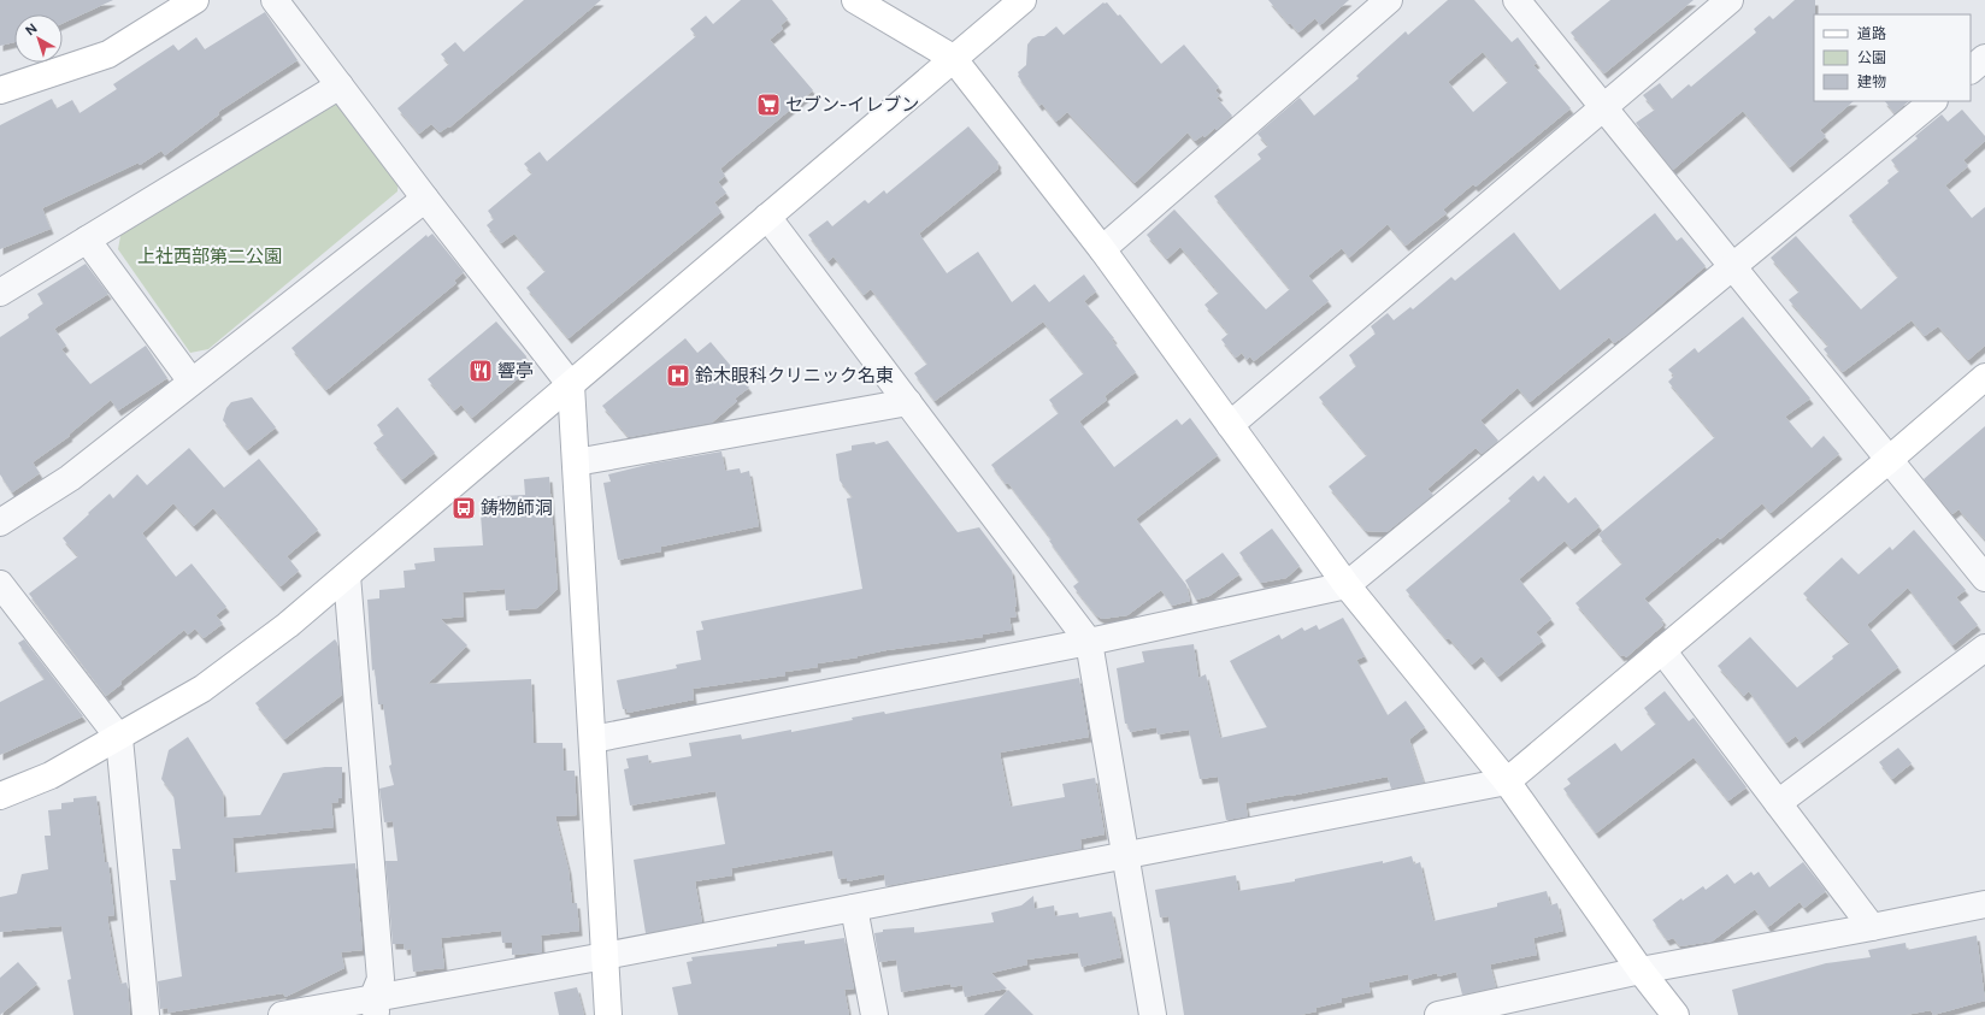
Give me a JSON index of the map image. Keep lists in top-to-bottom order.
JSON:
{
  "parks": ["上社西部第二公園"],
  "places": {
    "supermarket": ["セブン-イレブン"],
    "restaurant": ["響亭"],
    "hospital": ["鈴木眼科クリニック名東"],
    "bus stop": ["鋳物師洞"]
  },
  "legend": ["道路", "公園", "建物"],
  "north": "top left"
}
